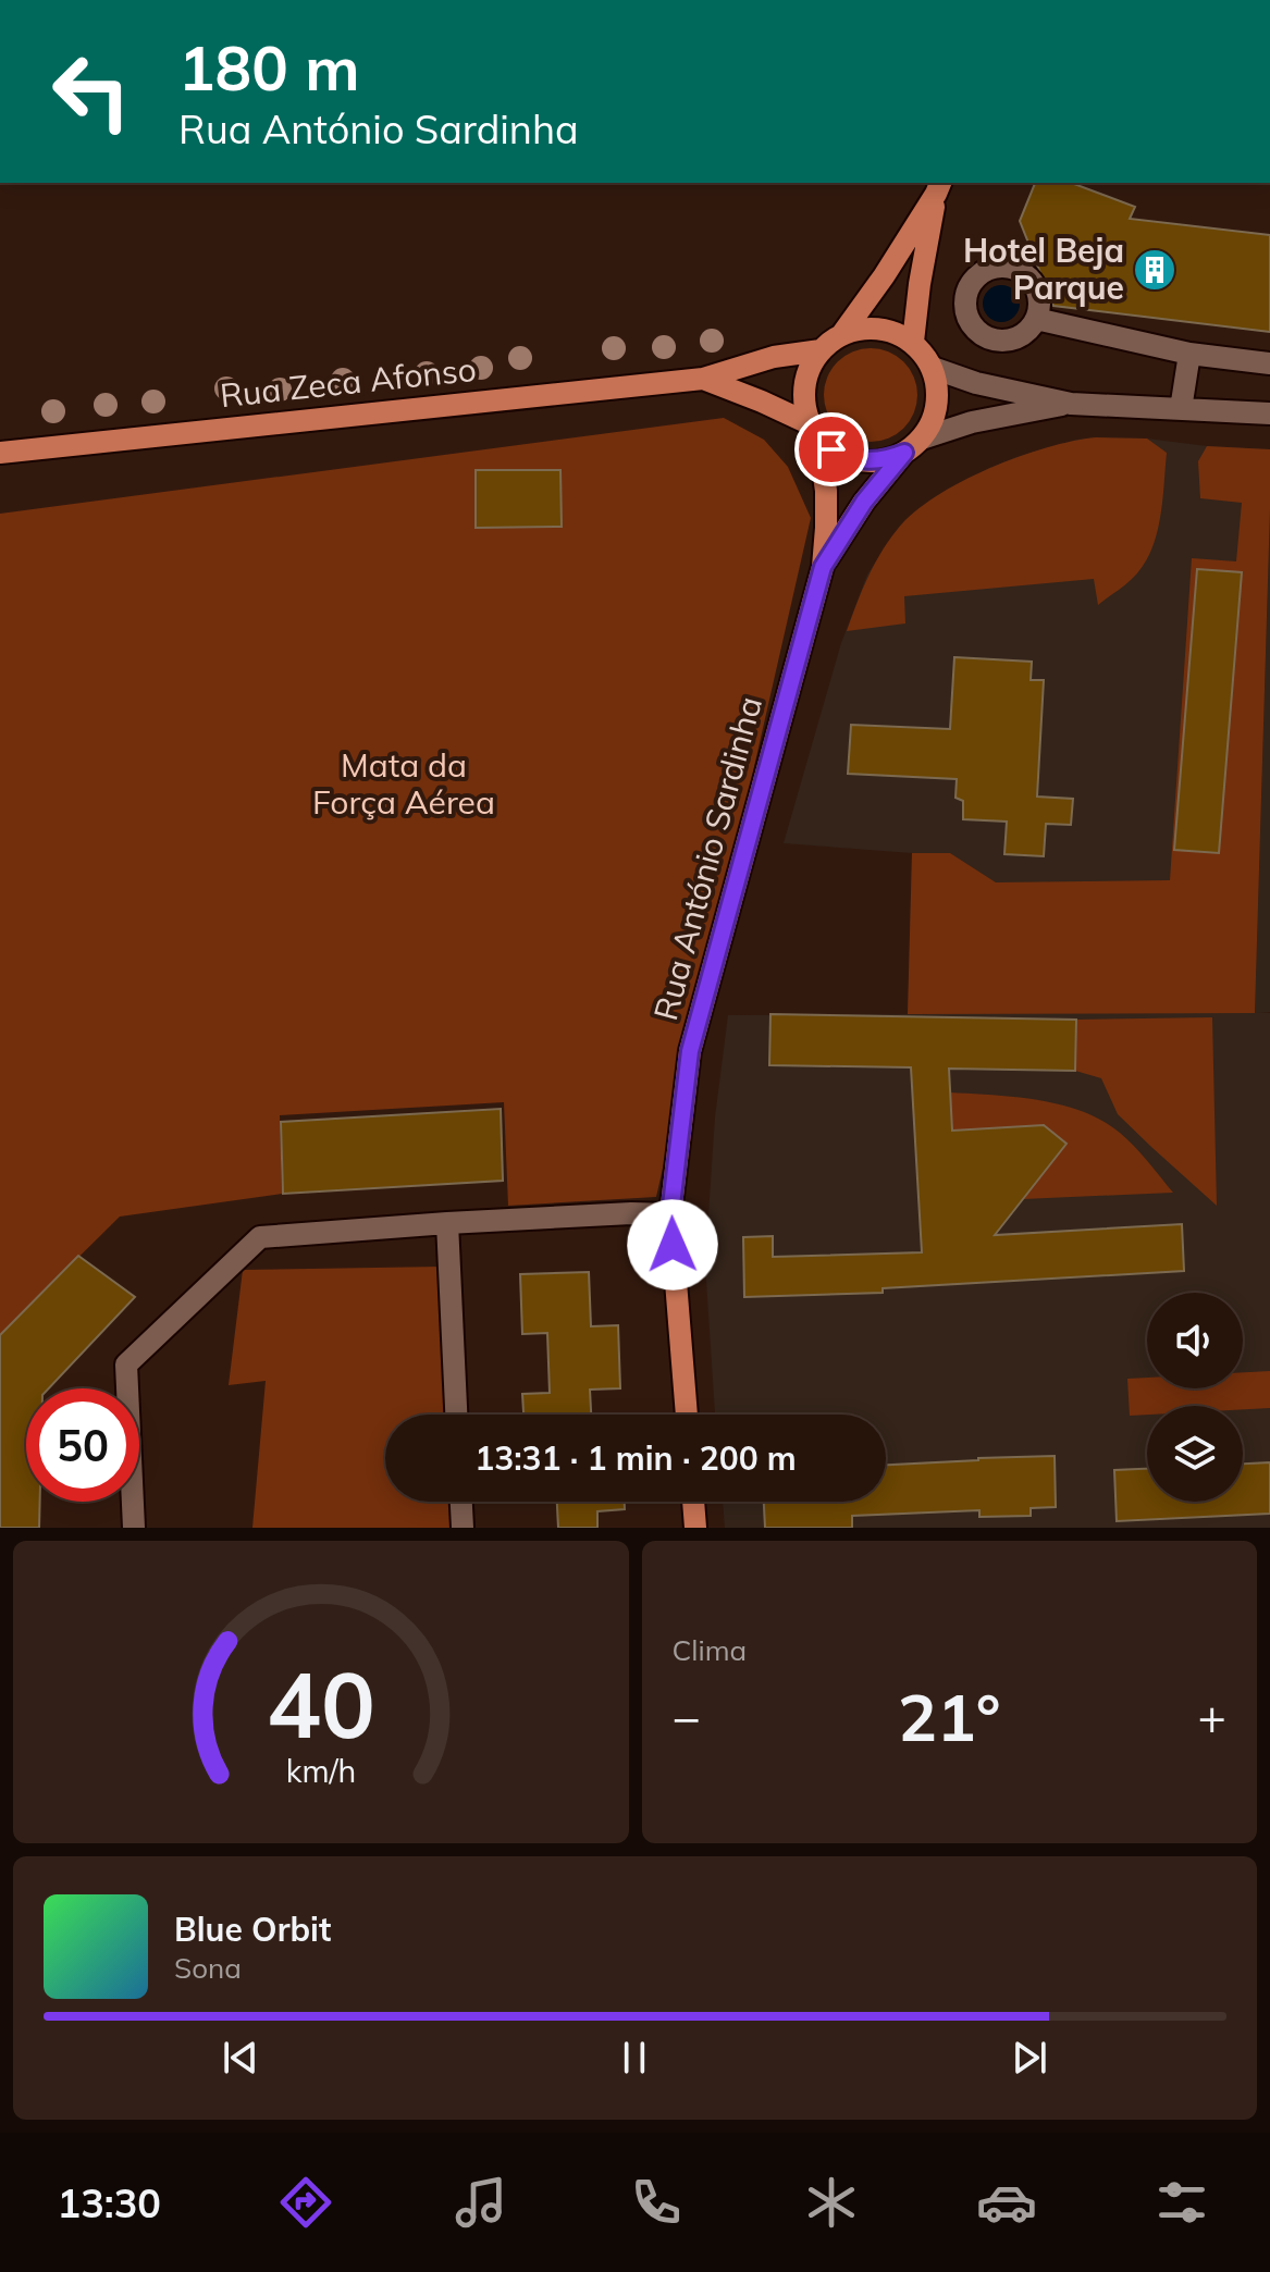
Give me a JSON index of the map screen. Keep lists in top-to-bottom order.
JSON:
{
  "streets": {
    "main road": ["Rua Zeca Afonso", "Rua António Sardinha"]
  },
  "crossings": [
    ["Rua Zeca Afonso", "Rua António Sardinha"]
  ],
  "parks": ["Mata da Força Aérea"],
  "places": {
    "building": ["Hotel Beja Parque"]
  },
  "page": {
    "turn": ["180 m", "Rua António Sardinha"],
    "limit": "50",
    "trip": "13:31 · 1 min · 200 m",
    "tile": "Clima",
    "heat": ["−", "21°", "+"],
    "song": ["Blue Orbit", "Sona"],
    "tabs": "13:30",
    "gauge": ["40", "km/h"]
  }
}
